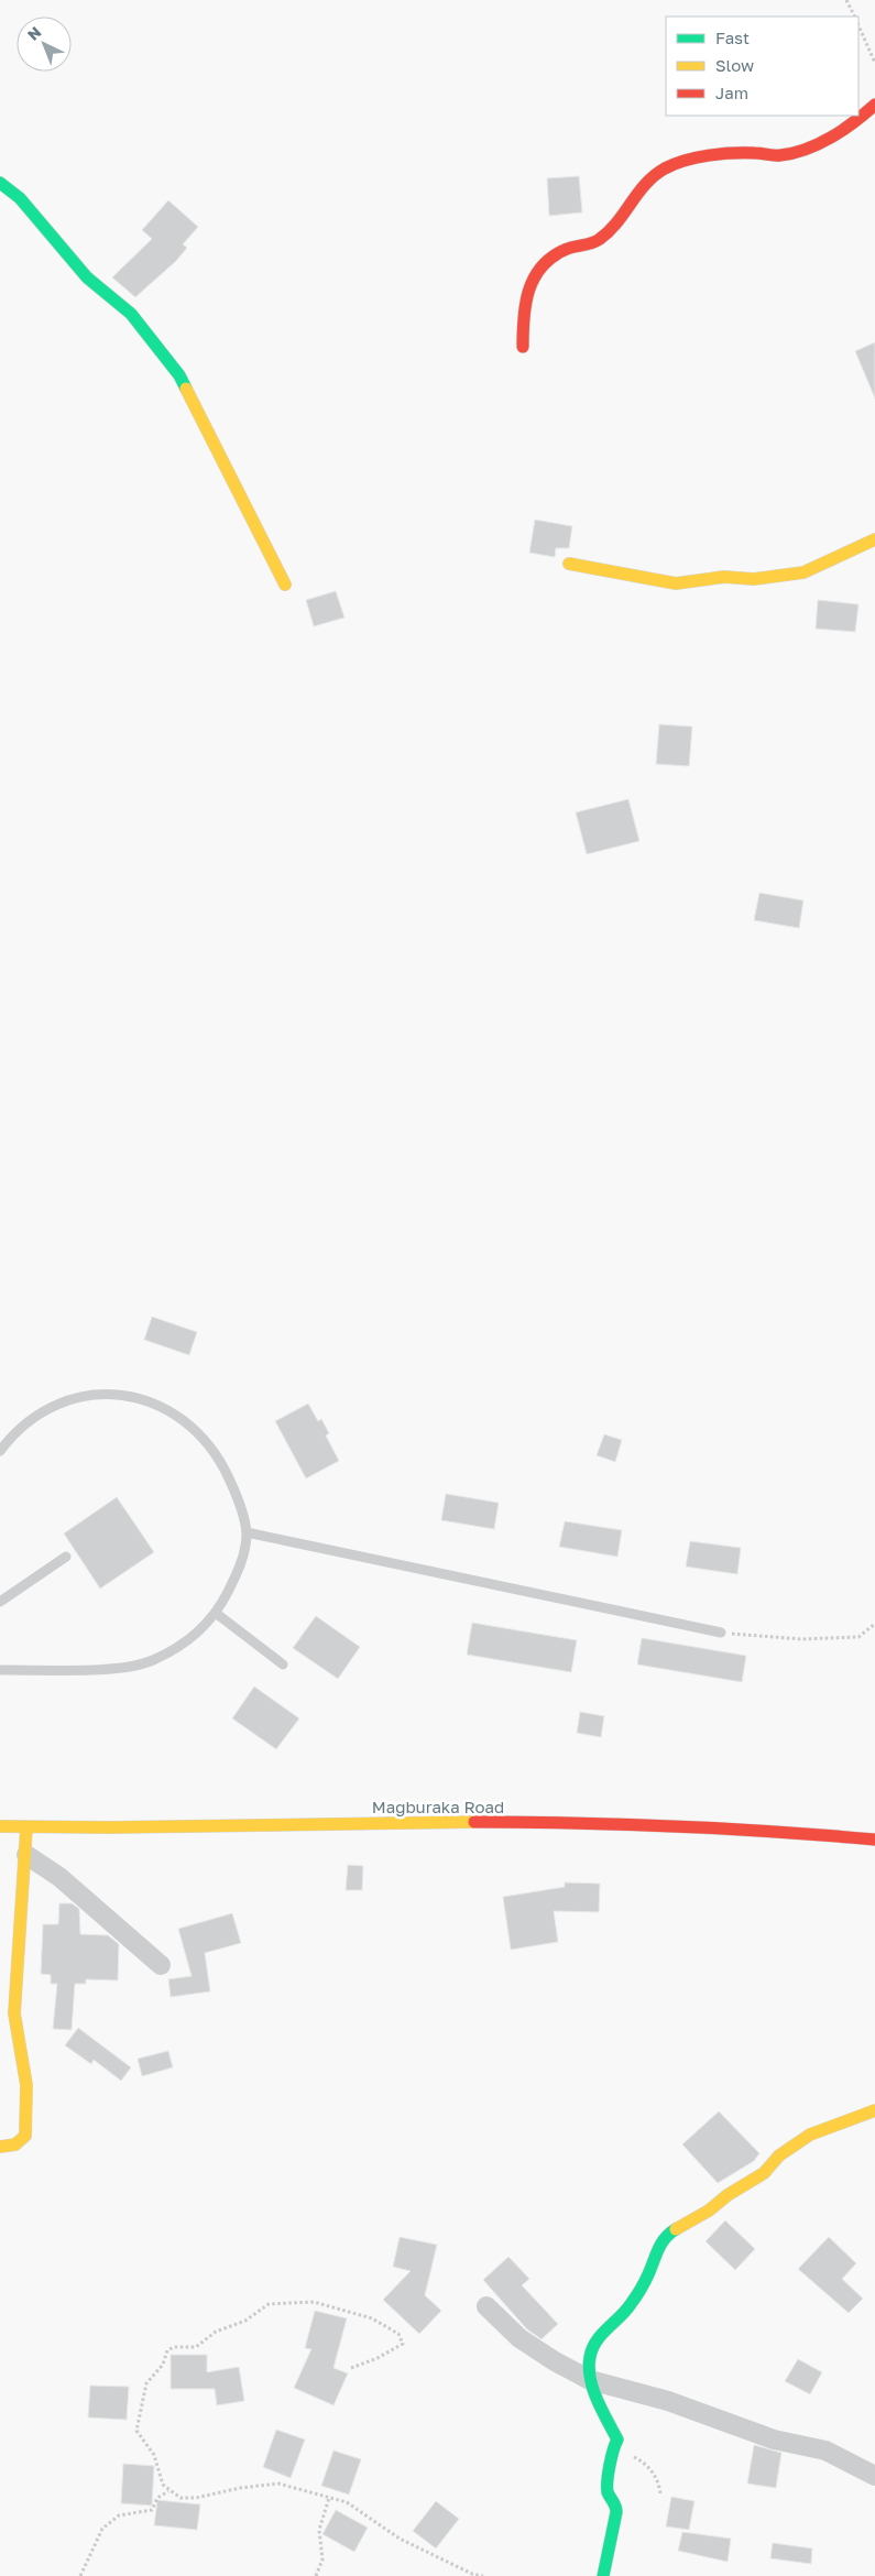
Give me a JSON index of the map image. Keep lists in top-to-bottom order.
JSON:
{
  "streets": {
    "street": ["Magburaka Road"]
  },
  "legend": ["Fast", "Slow", "Jam"],
  "north": "top left"
}
